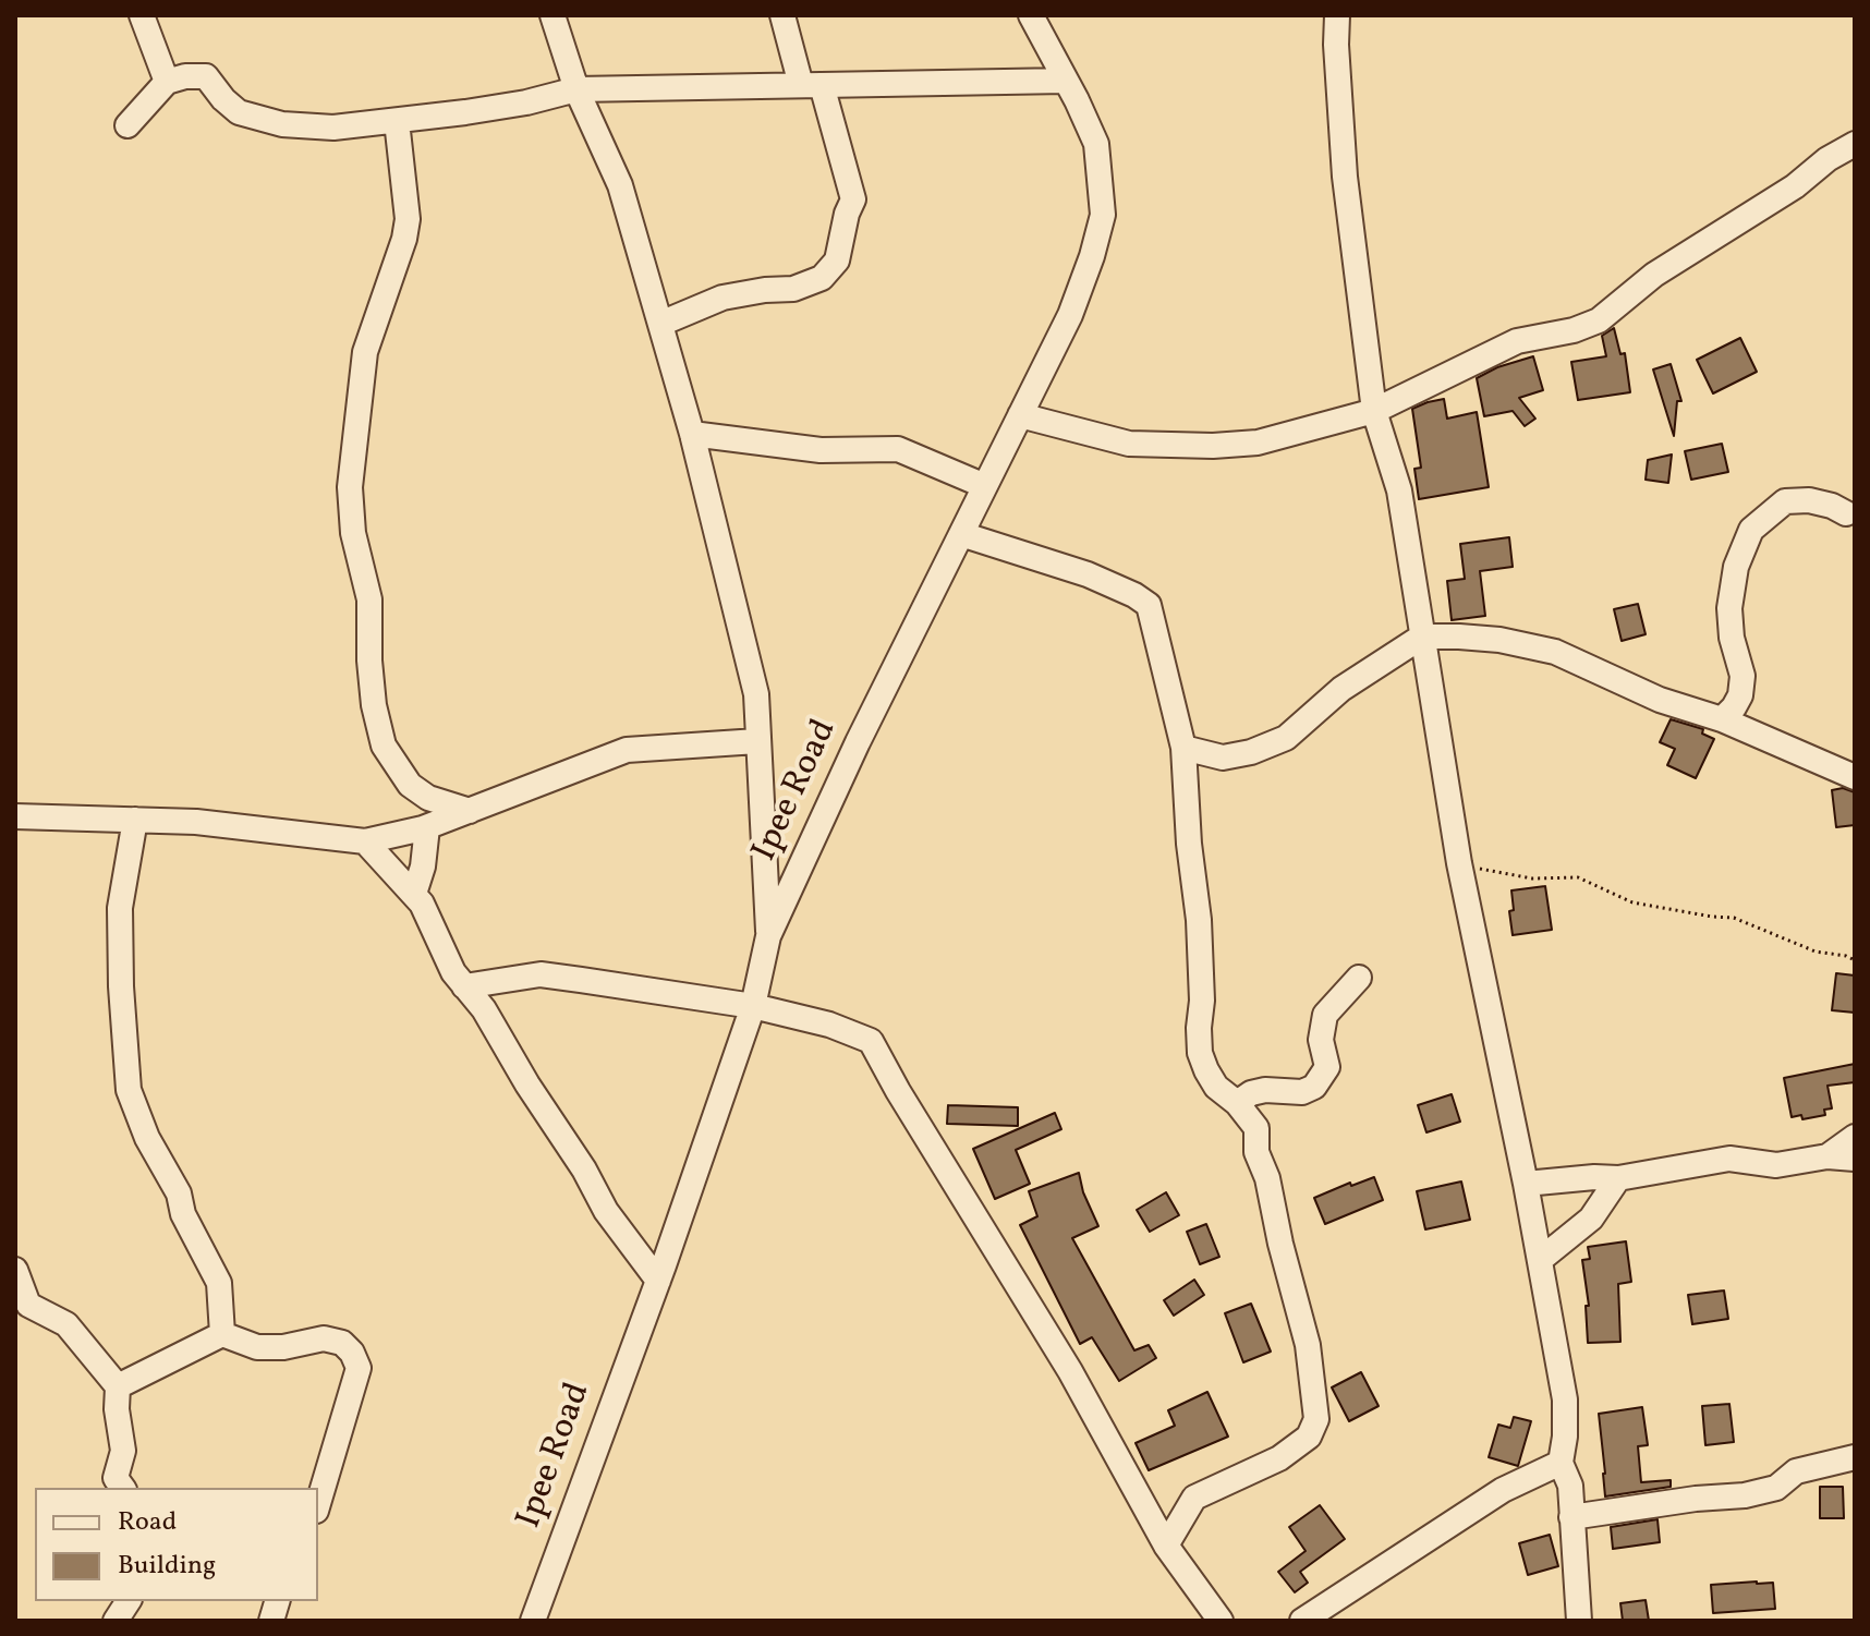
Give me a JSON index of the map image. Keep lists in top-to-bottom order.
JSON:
{
  "streets": {
    "street": ["Ipee Road"]
  },
  "legend": ["Road", "Building"]
}
